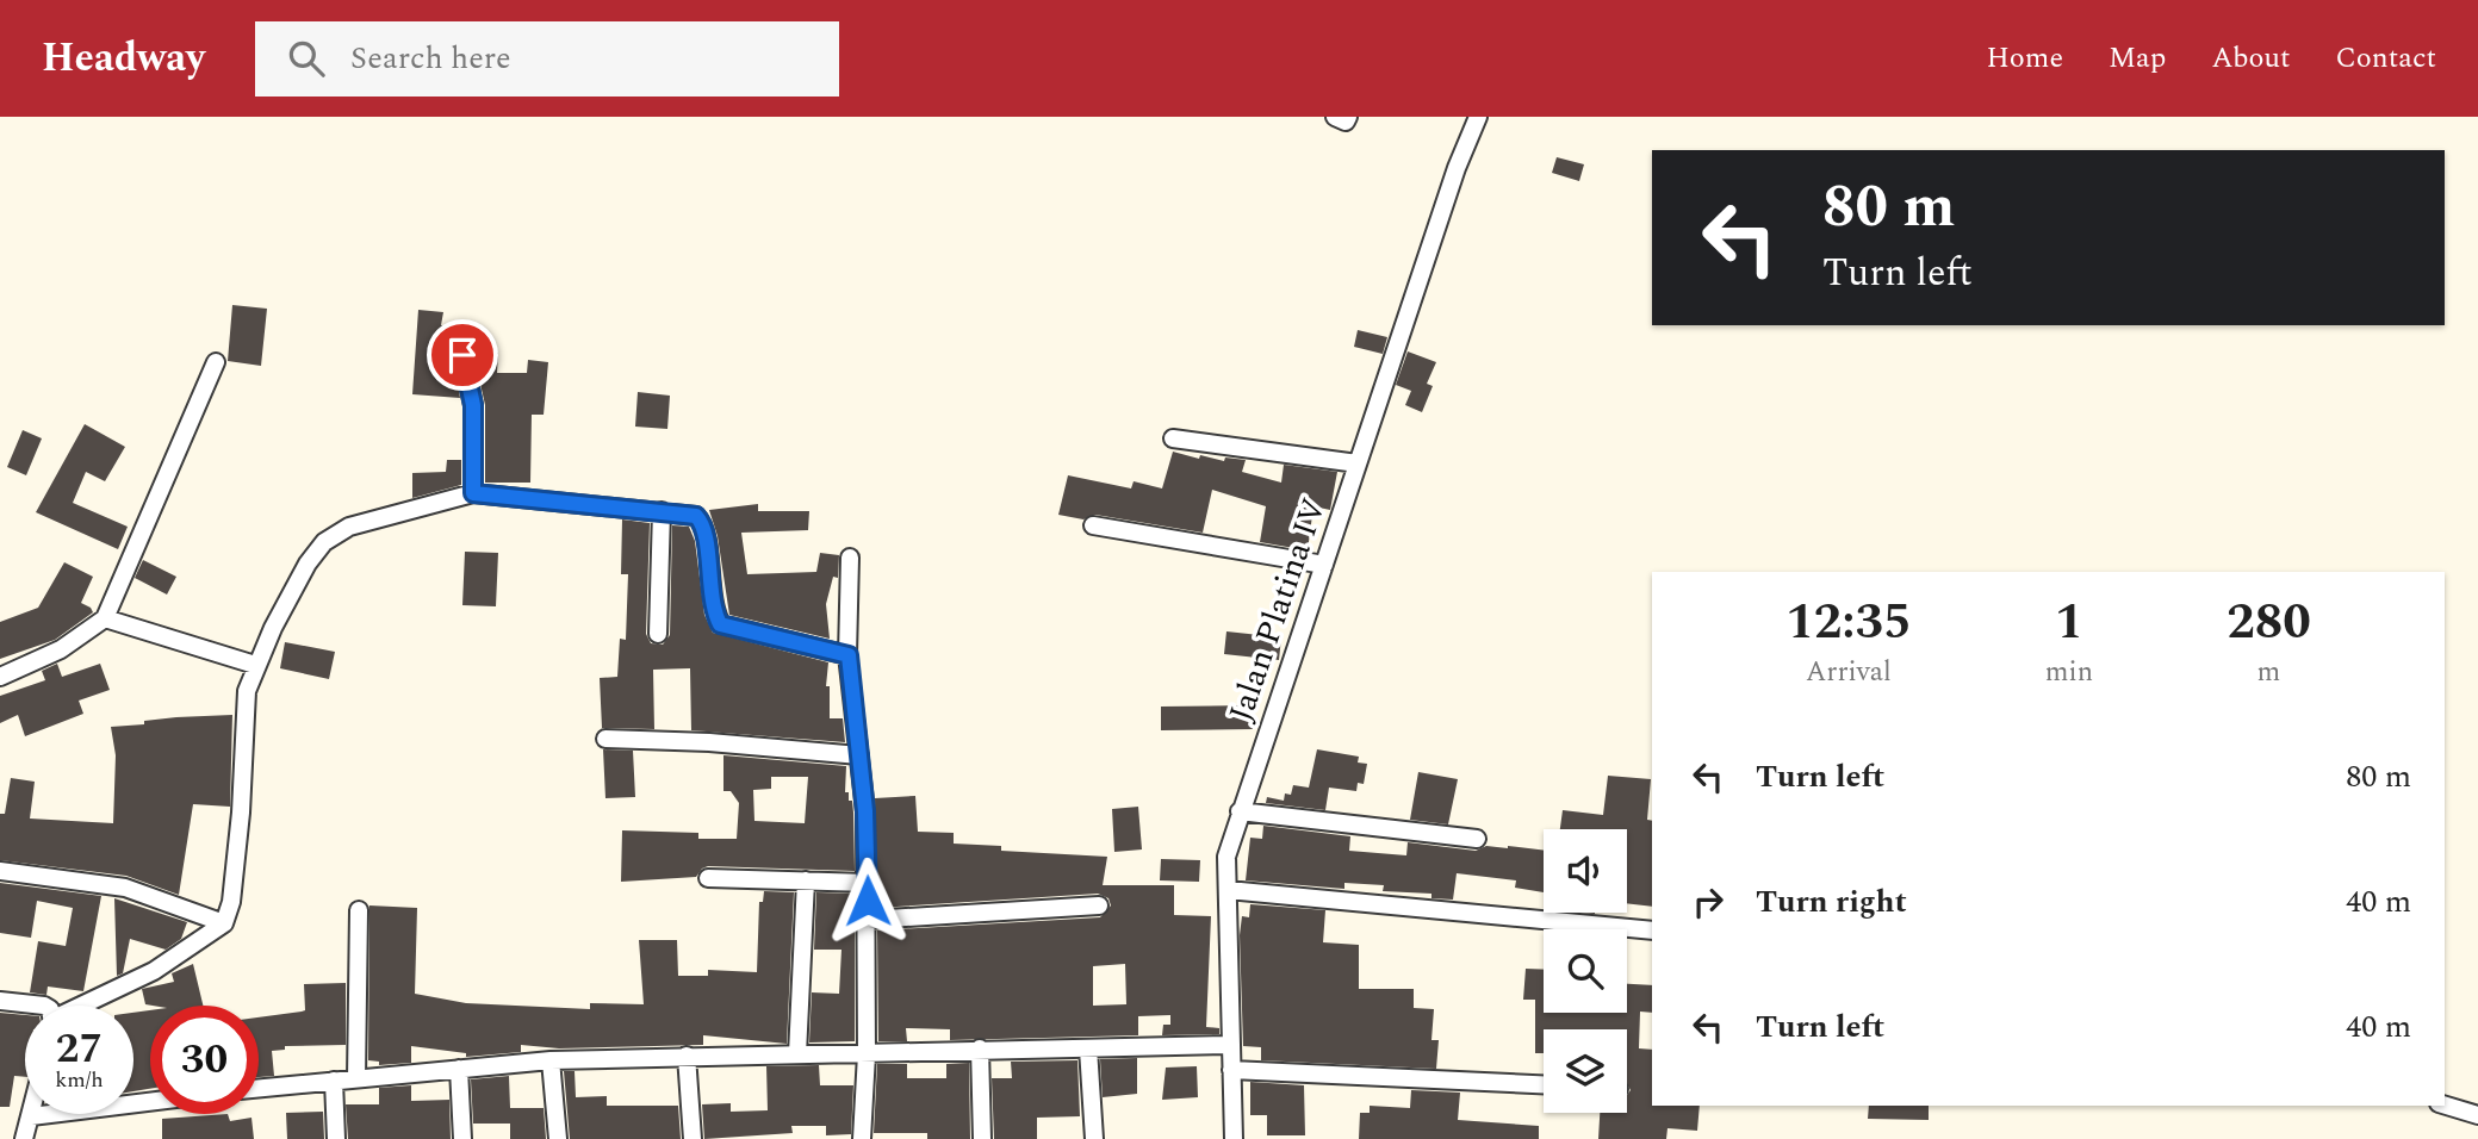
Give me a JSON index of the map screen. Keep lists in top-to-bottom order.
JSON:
{
  "streets": {
    "street": ["Jalan Platina IV"]
  },
  "page": {
    "header": "Headway",
    "search": "Search here",
    "nav": [
      "Home",
      "Map",
      "About",
      "Contact"
    ],
    "turn": ["80 m", "Turn left"],
    "eta": [
      "12:35",
      "Arrival",
      "1",
      "min",
      "280",
      "m"
    ],
    "list": [
      {
        "name": "Turn left",
        "value": "80 m"
      },
      {
        "name": "Turn right",
        "value": "40 m"
      },
      {
        "name": "Turn left",
        "value": "40 m"
      }
    ],
    "speed": "27 km/h",
    "limit": "30"
  }
}
